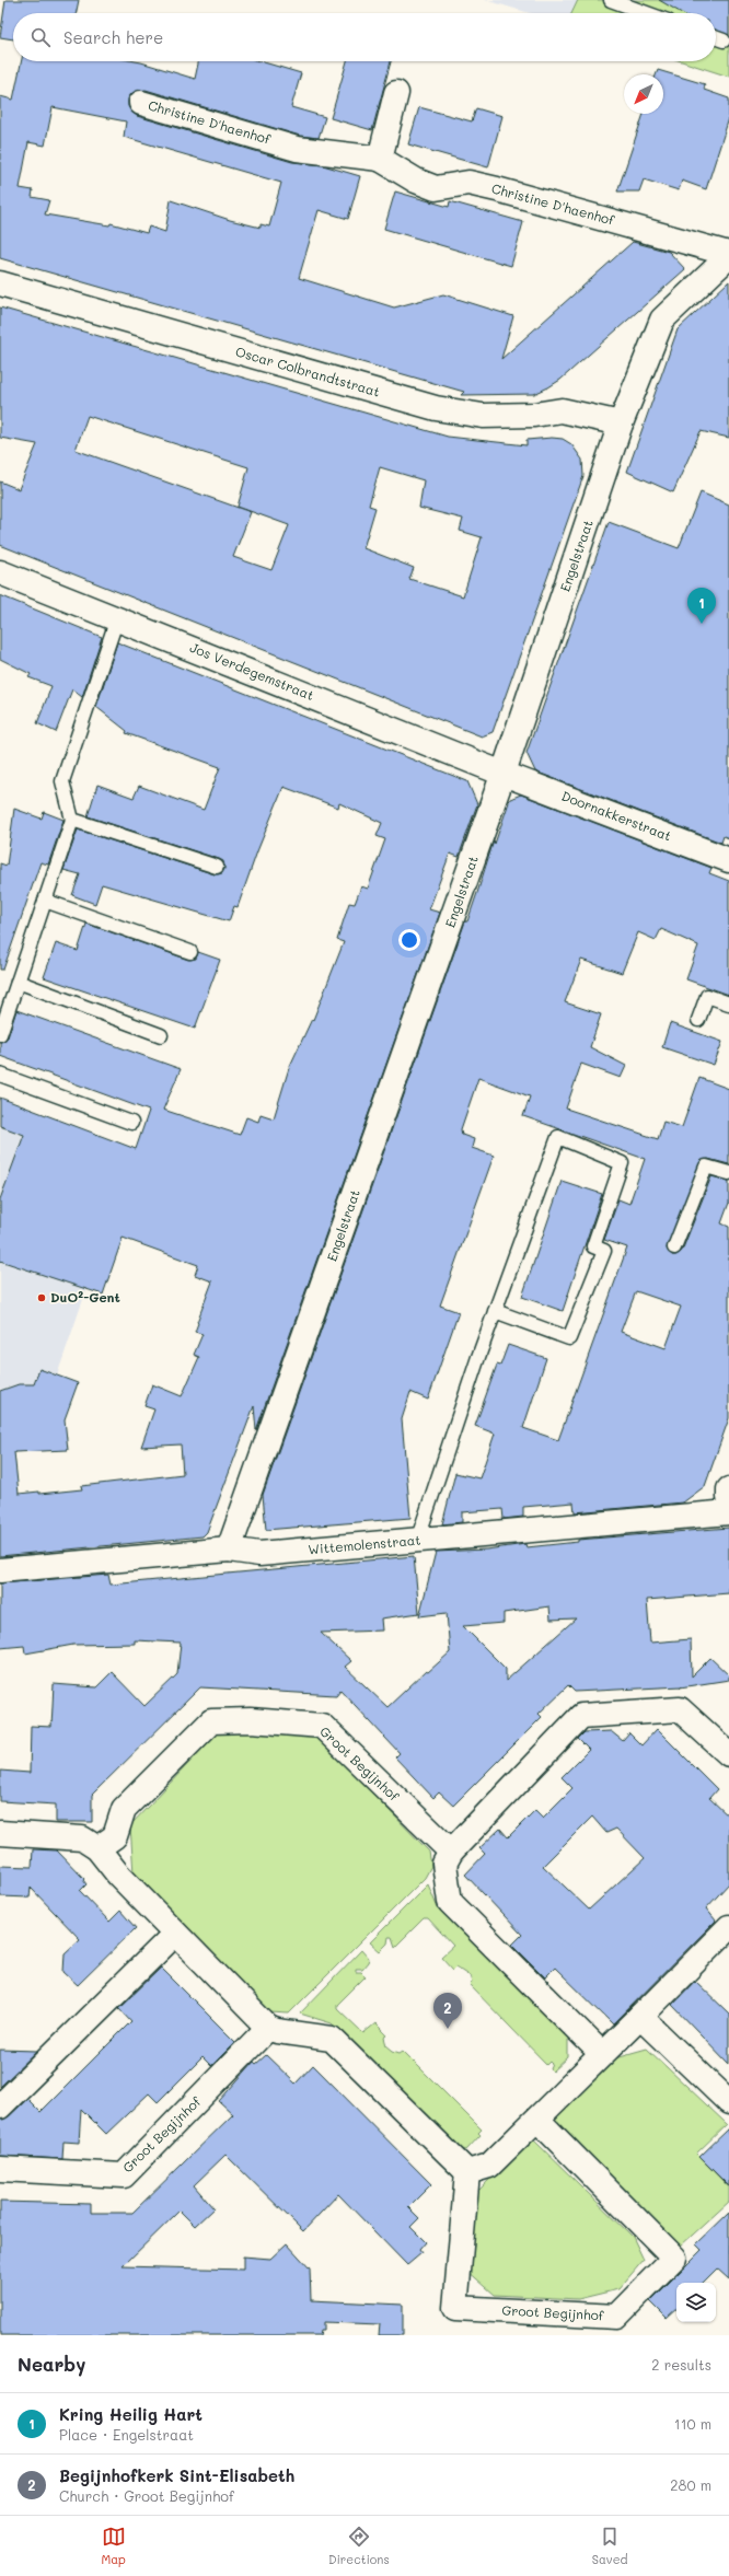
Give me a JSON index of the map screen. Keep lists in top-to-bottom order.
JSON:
{
  "streets": {
    "street": [
      "Christine D'haenhof",
      "Oscar Colbrandtstraat",
      "Engelstraat",
      "Jos Verdegemstraat",
      "Doornakkerstraat",
      "Wittemolenstraat",
      "Groot Begijnhof"
    ]
  },
  "crossings": [
    ["Christine D'haenhof", "Engelstraat"],
    ["Oscar Colbrandtstraat", "Engelstraat"],
    ["Engelstraat", "Jos Verdegemstraat"],
    ["Engelstraat", "Doornakkerstraat"],
    ["Engelstraat", "Wittemolenstraat"],
    ["Jos Verdegemstraat", "Doornakkerstraat"]
  ],
  "places": ["DuO²-Gent"],
  "north": "bottom left",
  "page": {
    "search": "Search here",
    "pins": ["1", "2"],
    "heading": ["Nearby", "2 results"],
    "list": [
      {
        "mark": "1",
        "name": "Kring Heilig Hart",
        "note": "Place · Engelstraat",
        "value": "110 m"
      },
      {
        "mark": "2",
        "name": "Begijnhofkerk Sint-Elisabeth",
        "note": "Church · Groot Begijnhof",
        "value": "280 m"
      }
    ],
    "nav": ["Map", "Directions", "Saved"]
  }
}
